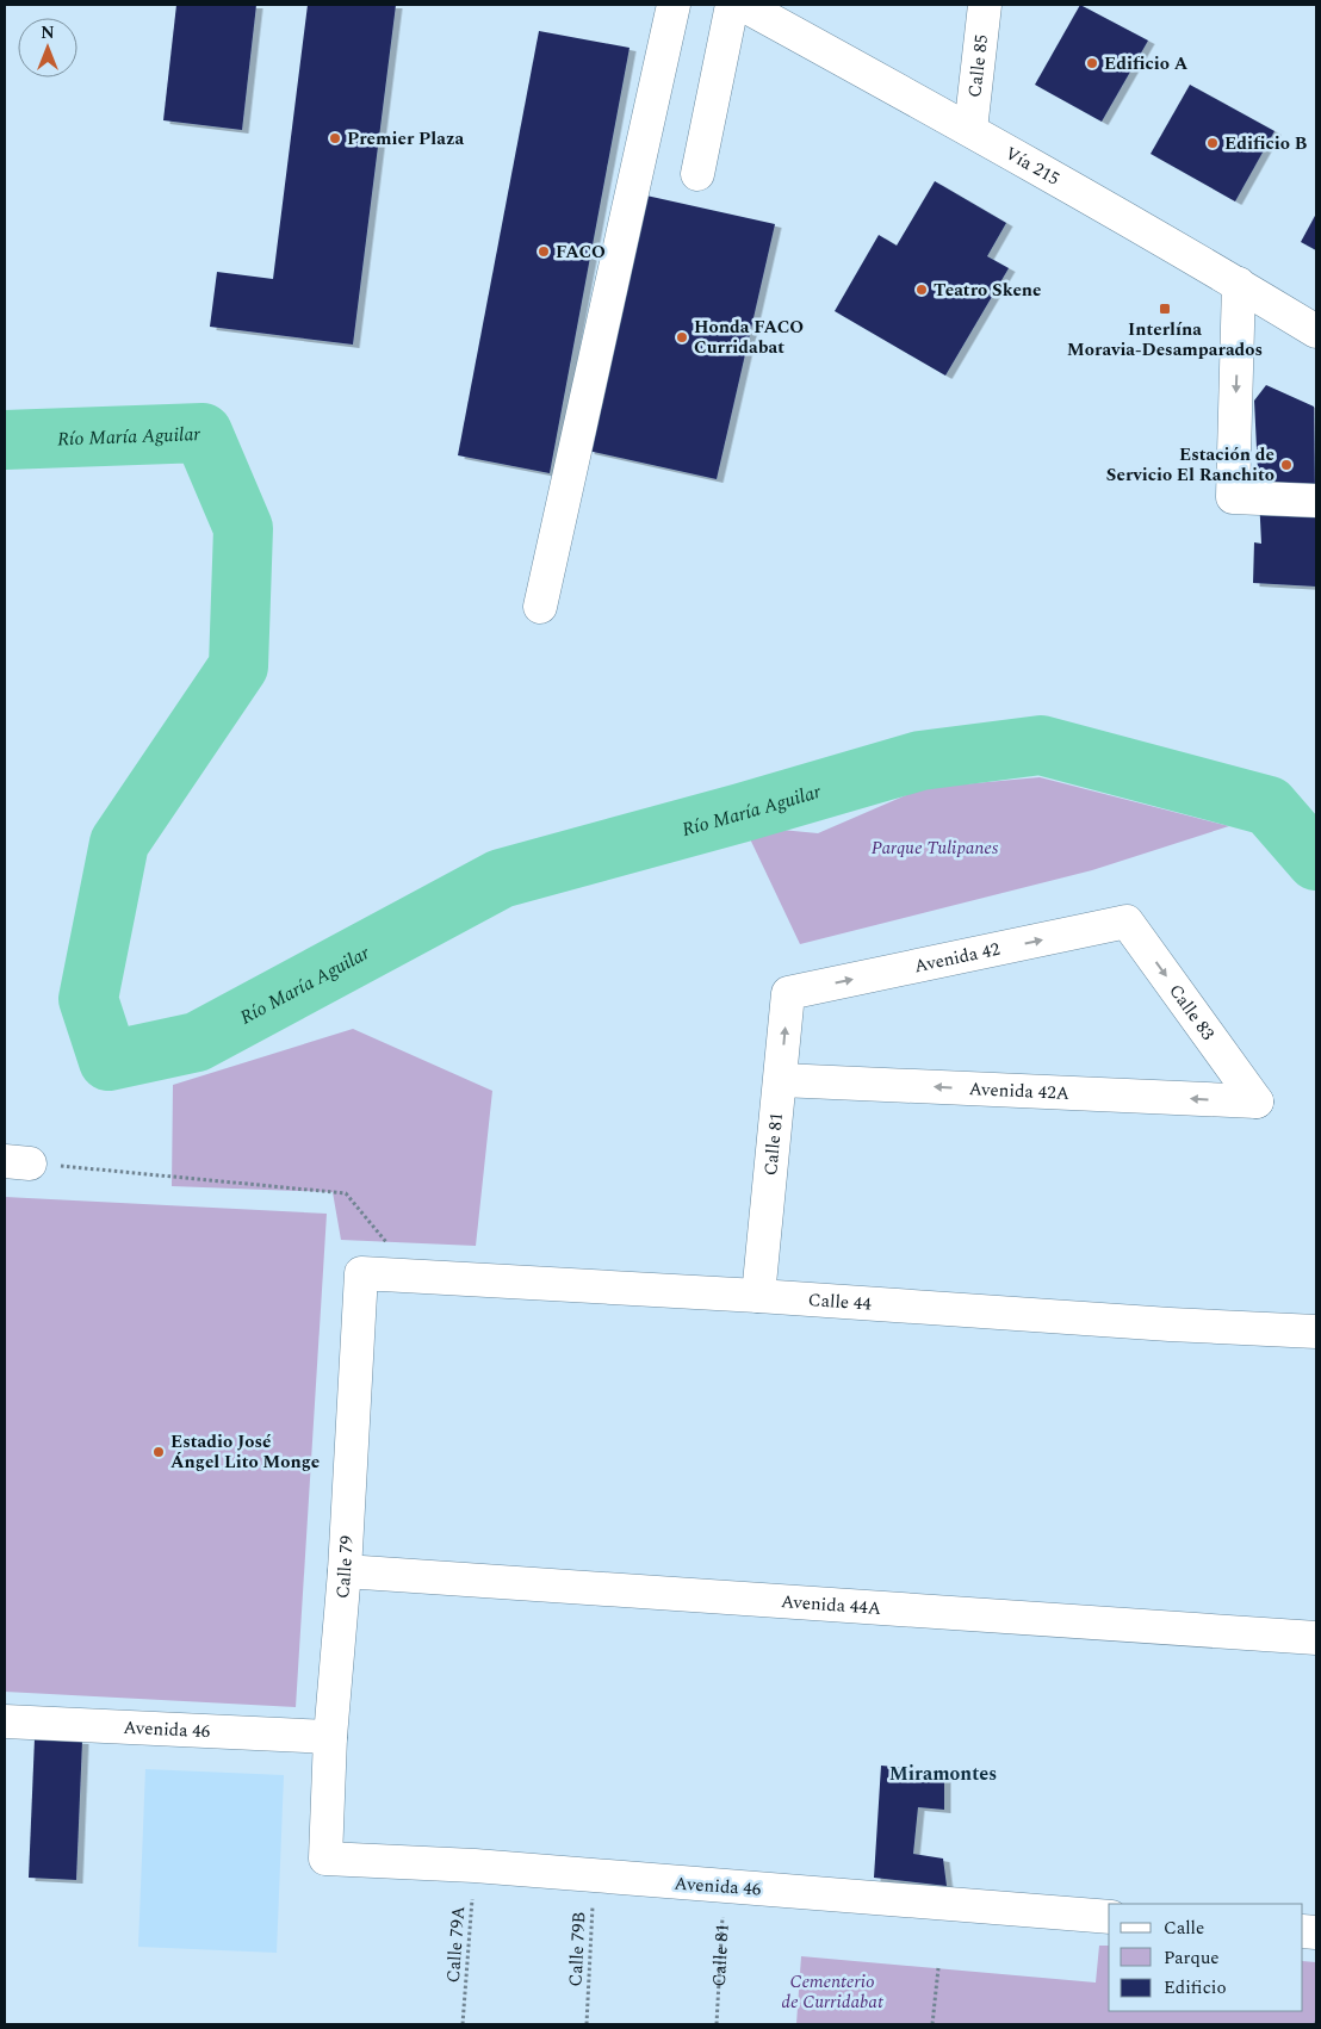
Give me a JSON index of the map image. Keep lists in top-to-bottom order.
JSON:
{
  "streets": {
    "street": [
      "Calle 85",
      "Vía 215",
      "Avenida 42",
      "Calle 83",
      "Avenida 42A",
      "Calle 81",
      "Calle 44",
      "Calle 79",
      "Avenida 44A",
      "Avenida 46"
    ],
    "path": ["Calle 79A", "Calle 79B"]
  },
  "crossings": [
    ["Calle 85", "Vía 215"],
    ["Avenida 42", "Calle 83"],
    ["Avenida 42", "Calle 81"],
    ["Calle 83", "Avenida 42A"],
    ["Avenida 42A", "Calle 81"],
    ["Calle 81", "Calle 44"],
    ["Calle 81", "Avenida 46"],
    ["Calle 44", "Calle 79"],
    ["Calle 79", "Avenida 44A"],
    ["Calle 79", "Avenida 46"],
    ["Avenida 46", "Calle 79A"],
    ["Avenida 46", "Calle 79B"]
  ],
  "one_way": ["Avenida 42", "Calle 83", "Avenida 42A"],
  "districts": ["Miramontes"],
  "water": ["Río María Aguilar"],
  "parks": ["Parque Tulipanes", "Cementerio de Curridabat"],
  "places": {
    "other": [
      "Edificio A",
      "Premier Plaza",
      "Edificio B",
      "FACO",
      "Teatro Skene",
      "Honda FACO Curridabat",
      "Estación de Servicio El Ranchito",
      "Estadio José Ángel Lito Monge"
    ],
    "transit": ["Interlína Moravia-Desamparados"]
  },
  "legend": ["Calle", "Parque", "Edificio"],
  "north": "top"
}
